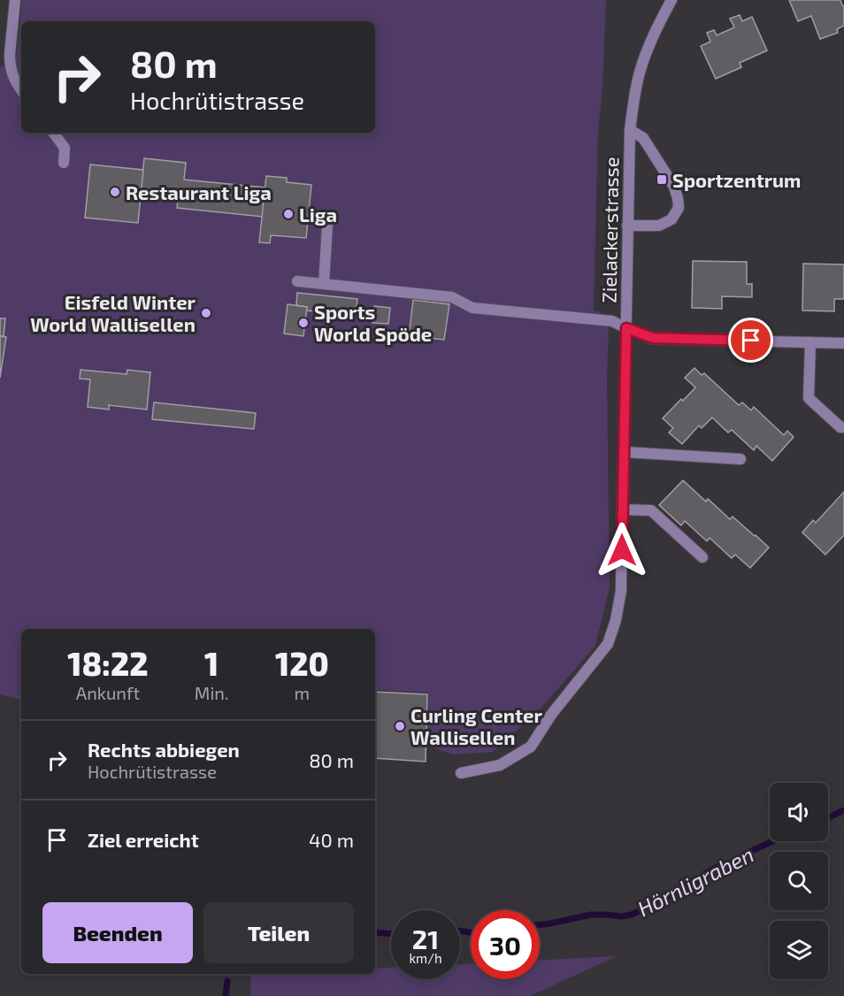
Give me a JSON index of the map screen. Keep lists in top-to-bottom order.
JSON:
{
  "streets": {
    "street": ["Zielackerstrasse"]
  },
  "water": ["Hörnligraben"],
  "places": {
    "transit": ["Sportzentrum"],
    "other": [
      "Restaurant Liga",
      "Liga",
      "Eisfeld Winter World Wallisellen",
      "Sports World Spöde",
      "Curling Center Wallisellen"
    ]
  },
  "page": {
    "turn": ["80 m", "Hochrütistrasse"],
    "eta": [
      "18:22",
      "Ankunft",
      "1",
      "Min.",
      "120",
      "m"
    ],
    "list": [
      {
        "name": "Rechts abbiegen",
        "note": "Hochrütistrasse",
        "value": "80 m"
      },
      {
        "name": "Ziel erreicht",
        "value": "40 m"
      }
    ],
    "buttons": ["Beenden", "Teilen"],
    "speed": "21 km/h",
    "limit": "30"
  }
}
